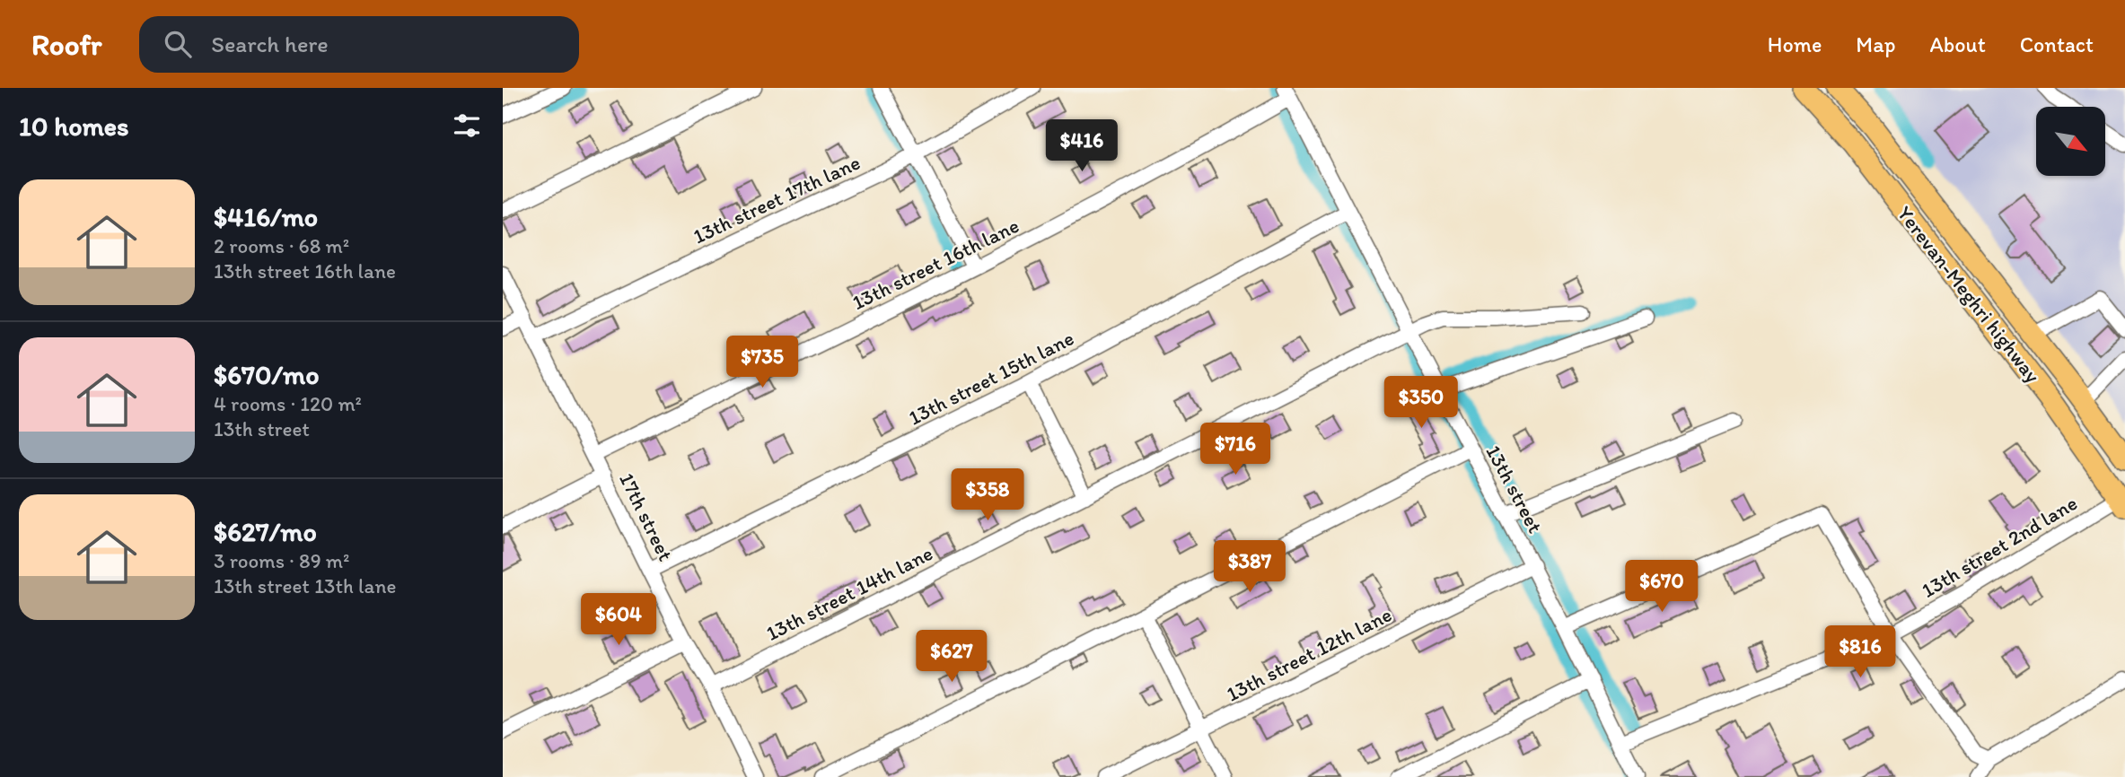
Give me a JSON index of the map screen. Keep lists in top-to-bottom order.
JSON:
{
  "streets": {
    "highway": ["Yerevan-Meghri highway"],
    "street": [
      "13th street 17th lane",
      "13th street 16th lane",
      "13th street 15th lane",
      "13th street",
      "17th street",
      "13th street 2nd lane",
      "13th street 14th lane",
      "13th street 12th lane"
    ]
  },
  "crossings": [
    ["13th street 17th lane", "17th street"],
    ["13th street 16th lane", "13th street"],
    ["13th street 16th lane", "17th street"],
    ["Yerevan-Meghri highway", "13th street 2nd lane"],
    ["13th street 15th lane", "13th street"],
    ["13th street 15th lane", "17th street"],
    ["13th street", "13th street 2nd lane"],
    ["13th street", "13th street 14th lane"],
    ["13th street", "13th street 12th lane"],
    ["17th street", "13th street 14th lane"]
  ],
  "north": "bottom right",
  "page": {
    "header": "Roofr",
    "search": "Search here",
    "nav": [
      "Home",
      "Map",
      "About",
      "Contact"
    ],
    "heading": "10 homes",
    "price": [
      "$416",
      "$735",
      "$350",
      "$716",
      "$358",
      "$387",
      "$670",
      "$604",
      "$816",
      "$627"
    ],
    "list": [
      {
        "name": "$416/mo",
        "note": "2 rooms · 68 m² · 13th street 16th lane"
      },
      {
        "name": "$670/mo",
        "note": "4 rooms · 120 m² · 13th street"
      },
      {
        "name": "$627/mo",
        "note": "3 rooms · 89 m² · 13th street 13th lane"
      }
    ]
  }
}
